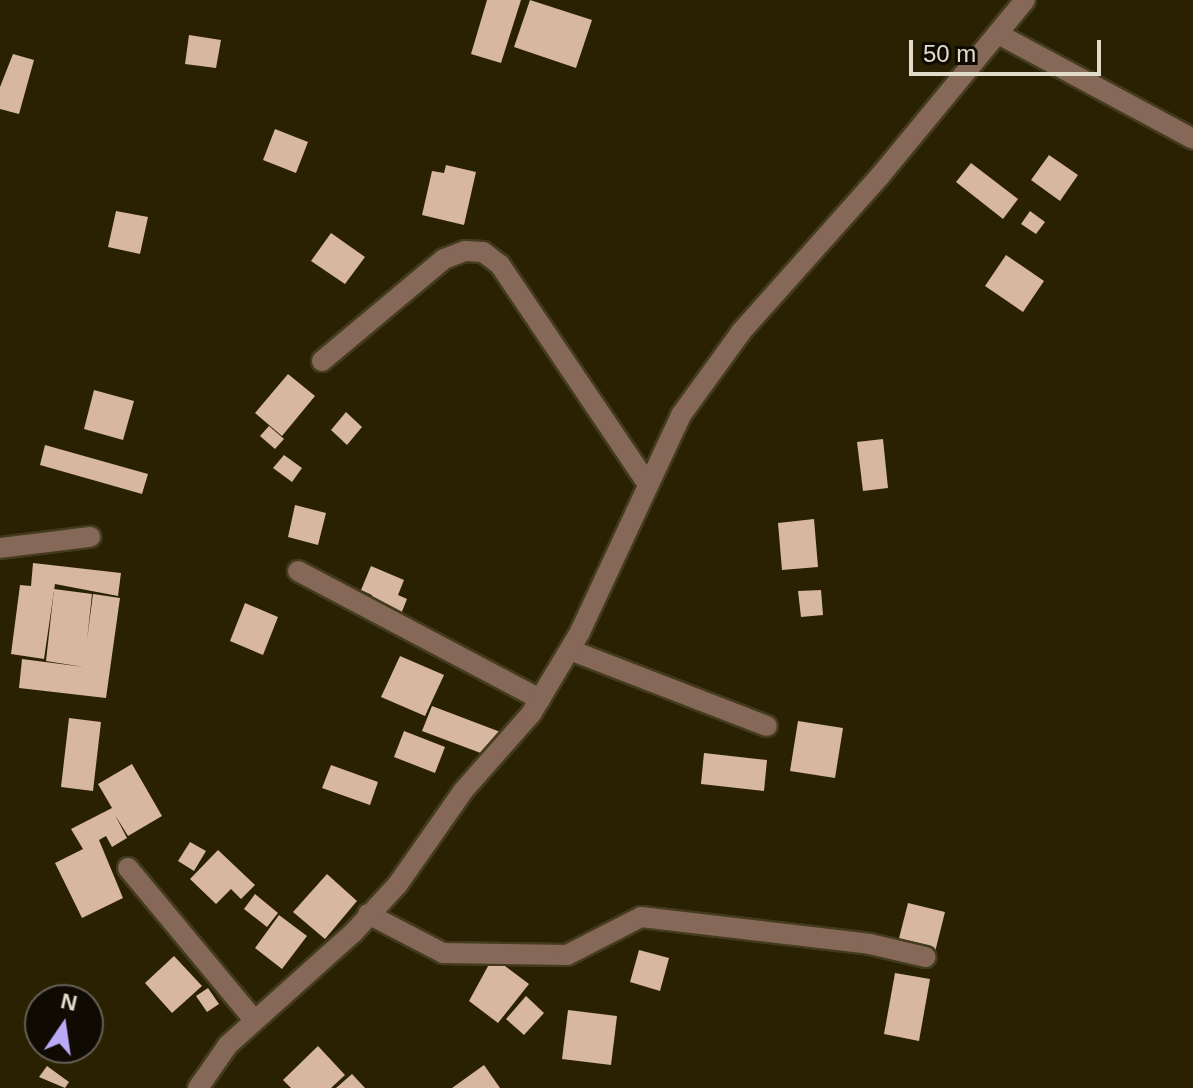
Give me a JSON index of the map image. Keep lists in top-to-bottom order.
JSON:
{
  "scale_bar": "50 m",
  "north": "top"
}
